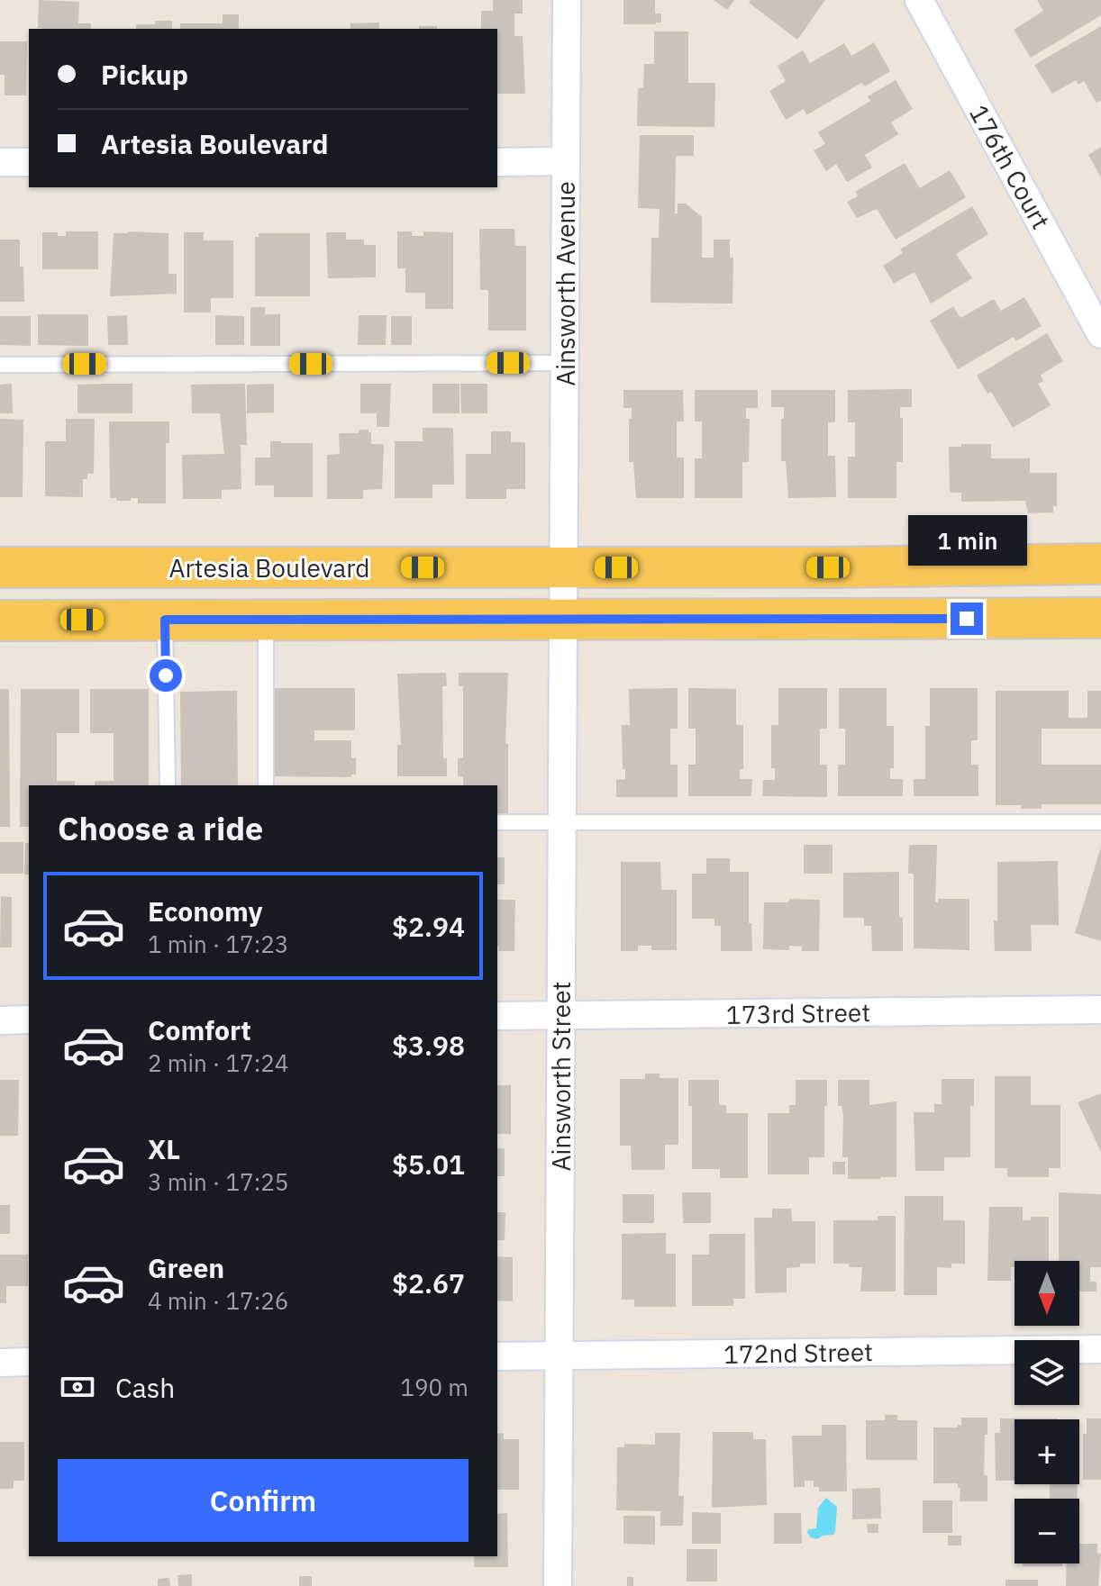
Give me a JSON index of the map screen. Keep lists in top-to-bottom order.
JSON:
{
  "streets": {
    "main road": ["Artesia Boulevard"],
    "street": [
      "176th Court",
      "Ainsworth Avenue",
      "173rd Street",
      "Ainsworth Street",
      "172nd Street"
    ]
  },
  "crossings": [
    ["Ainsworth Avenue", "Artesia Boulevard"],
    ["Ainsworth Avenue", "Ainsworth Street"],
    ["Artesia Boulevard", "Ainsworth Street"],
    ["173rd Street", "Ainsworth Street"],
    ["Ainsworth Street", "172nd Street"]
  ],
  "north": "bottom",
  "page": {
    "banner": ["Pickup", "Artesia Boulevard"],
    "bubble": "1 min",
    "heading": "Choose a ride",
    "list": [
      {
        "name": "Economy",
        "note": "1 min · 17:23",
        "value": "$2.94"
      },
      {
        "name": "Comfort",
        "note": "2 min · 17:24",
        "value": "$3.98"
      },
      {
        "name": "XL",
        "note": "3 min · 17:25",
        "value": "$5.01"
      },
      {
        "name": "Green",
        "note": "4 min · 17:26",
        "value": "$2.67"
      }
    ],
    "map_buttons": ["+", "−"],
    "pay": ["Cash", "190 m"],
    "buttons": "Confirm"
  }
}
